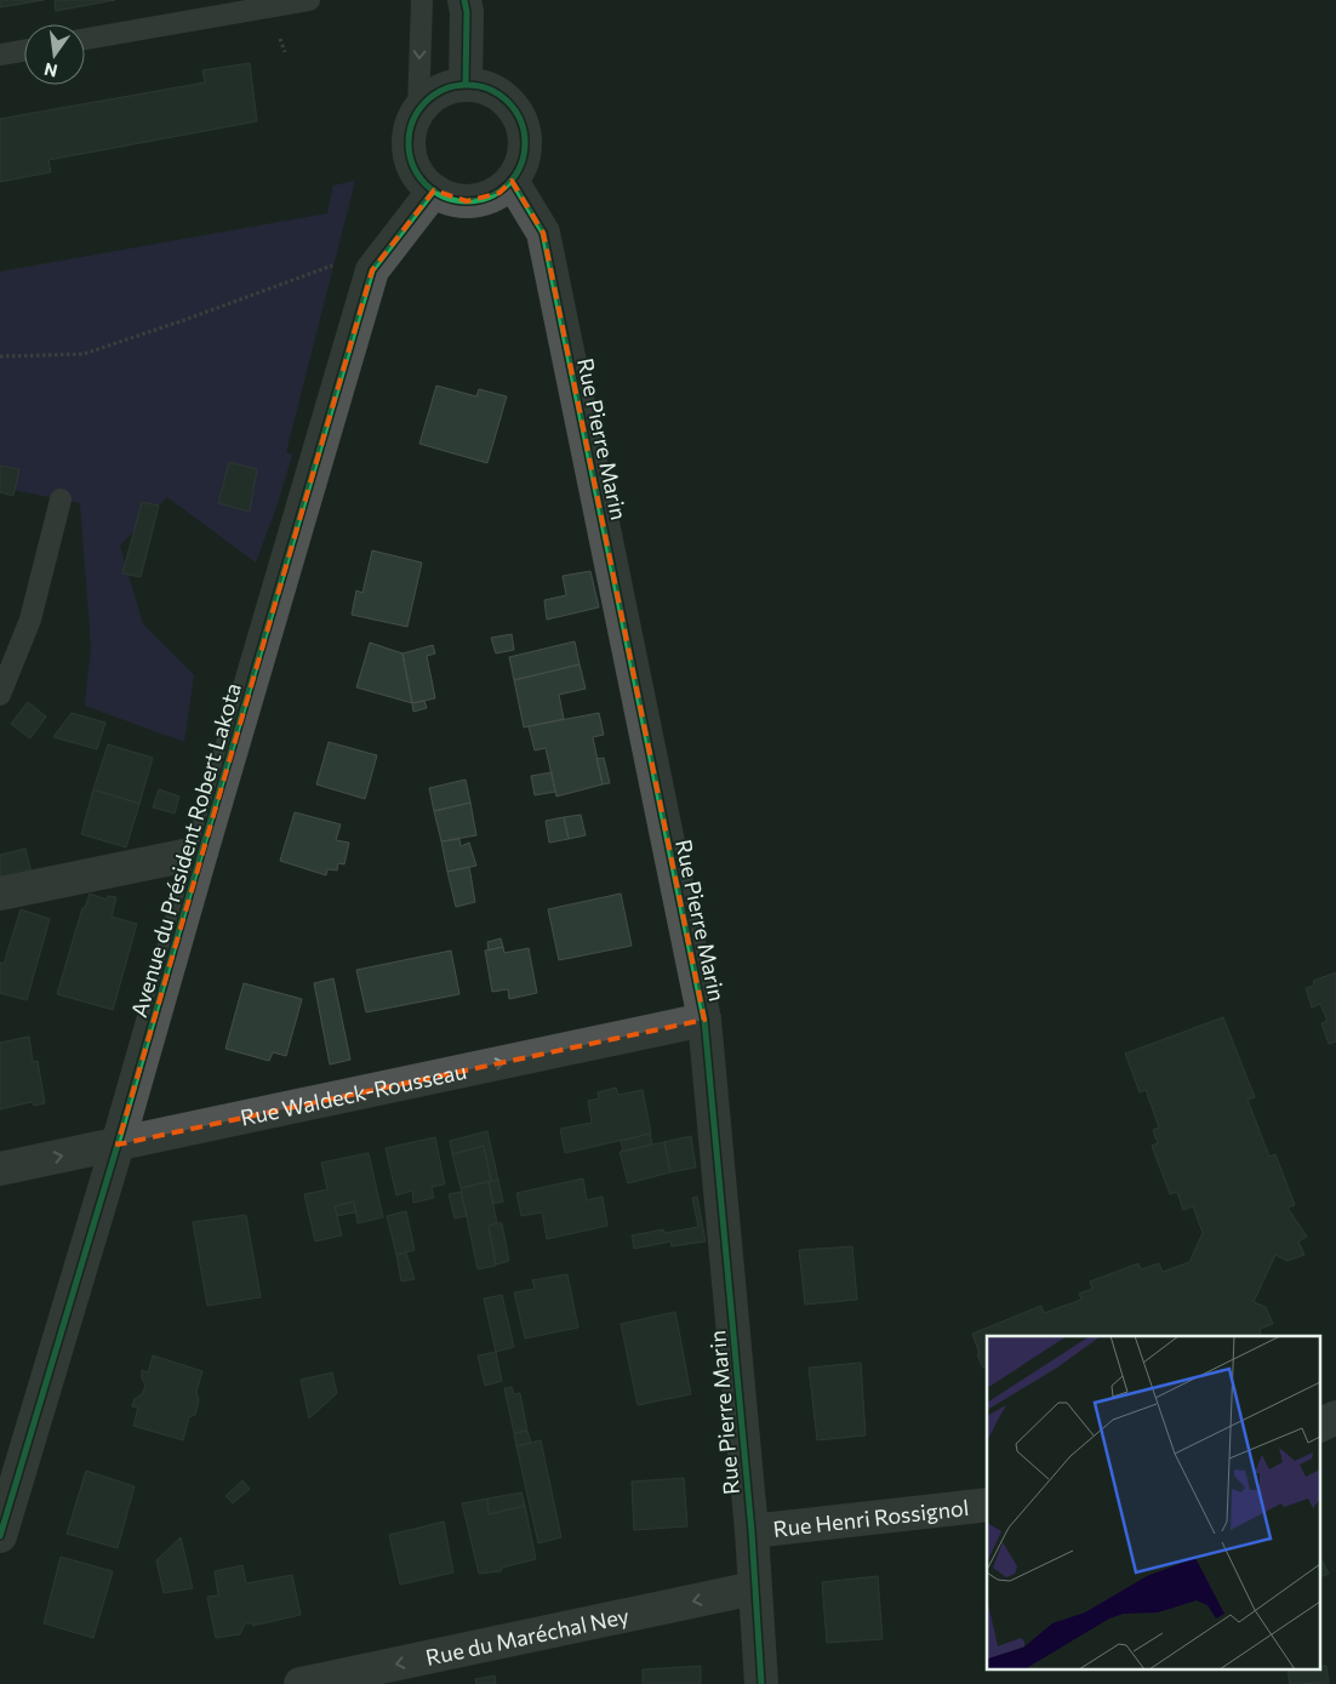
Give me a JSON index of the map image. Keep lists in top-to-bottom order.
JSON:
{
  "streets": {
    "street": [
      "Rue Pierre Marin",
      "Avenue du Président Robert Lakota",
      "Rue Waldeck-Rousseau",
      "Rue Henri Rossignol",
      "Rue du Maréchal Ney"
    ]
  },
  "crossings": [
    ["Rue Pierre Marin", "Avenue du Président Robert Lakota"],
    ["Rue Pierre Marin", "Rue Waldeck-Rousseau"],
    ["Rue Pierre Marin", "Rue Henri Rossignol"],
    ["Rue Pierre Marin", "Rue du Maréchal Ney"],
    ["Avenue du Président Robert Lakota", "Rue Waldeck-Rousseau"]
  ],
  "one_way": ["Rue Waldeck-Rousseau", "Rue du Maréchal Ney"],
  "north": "bottom"
}
